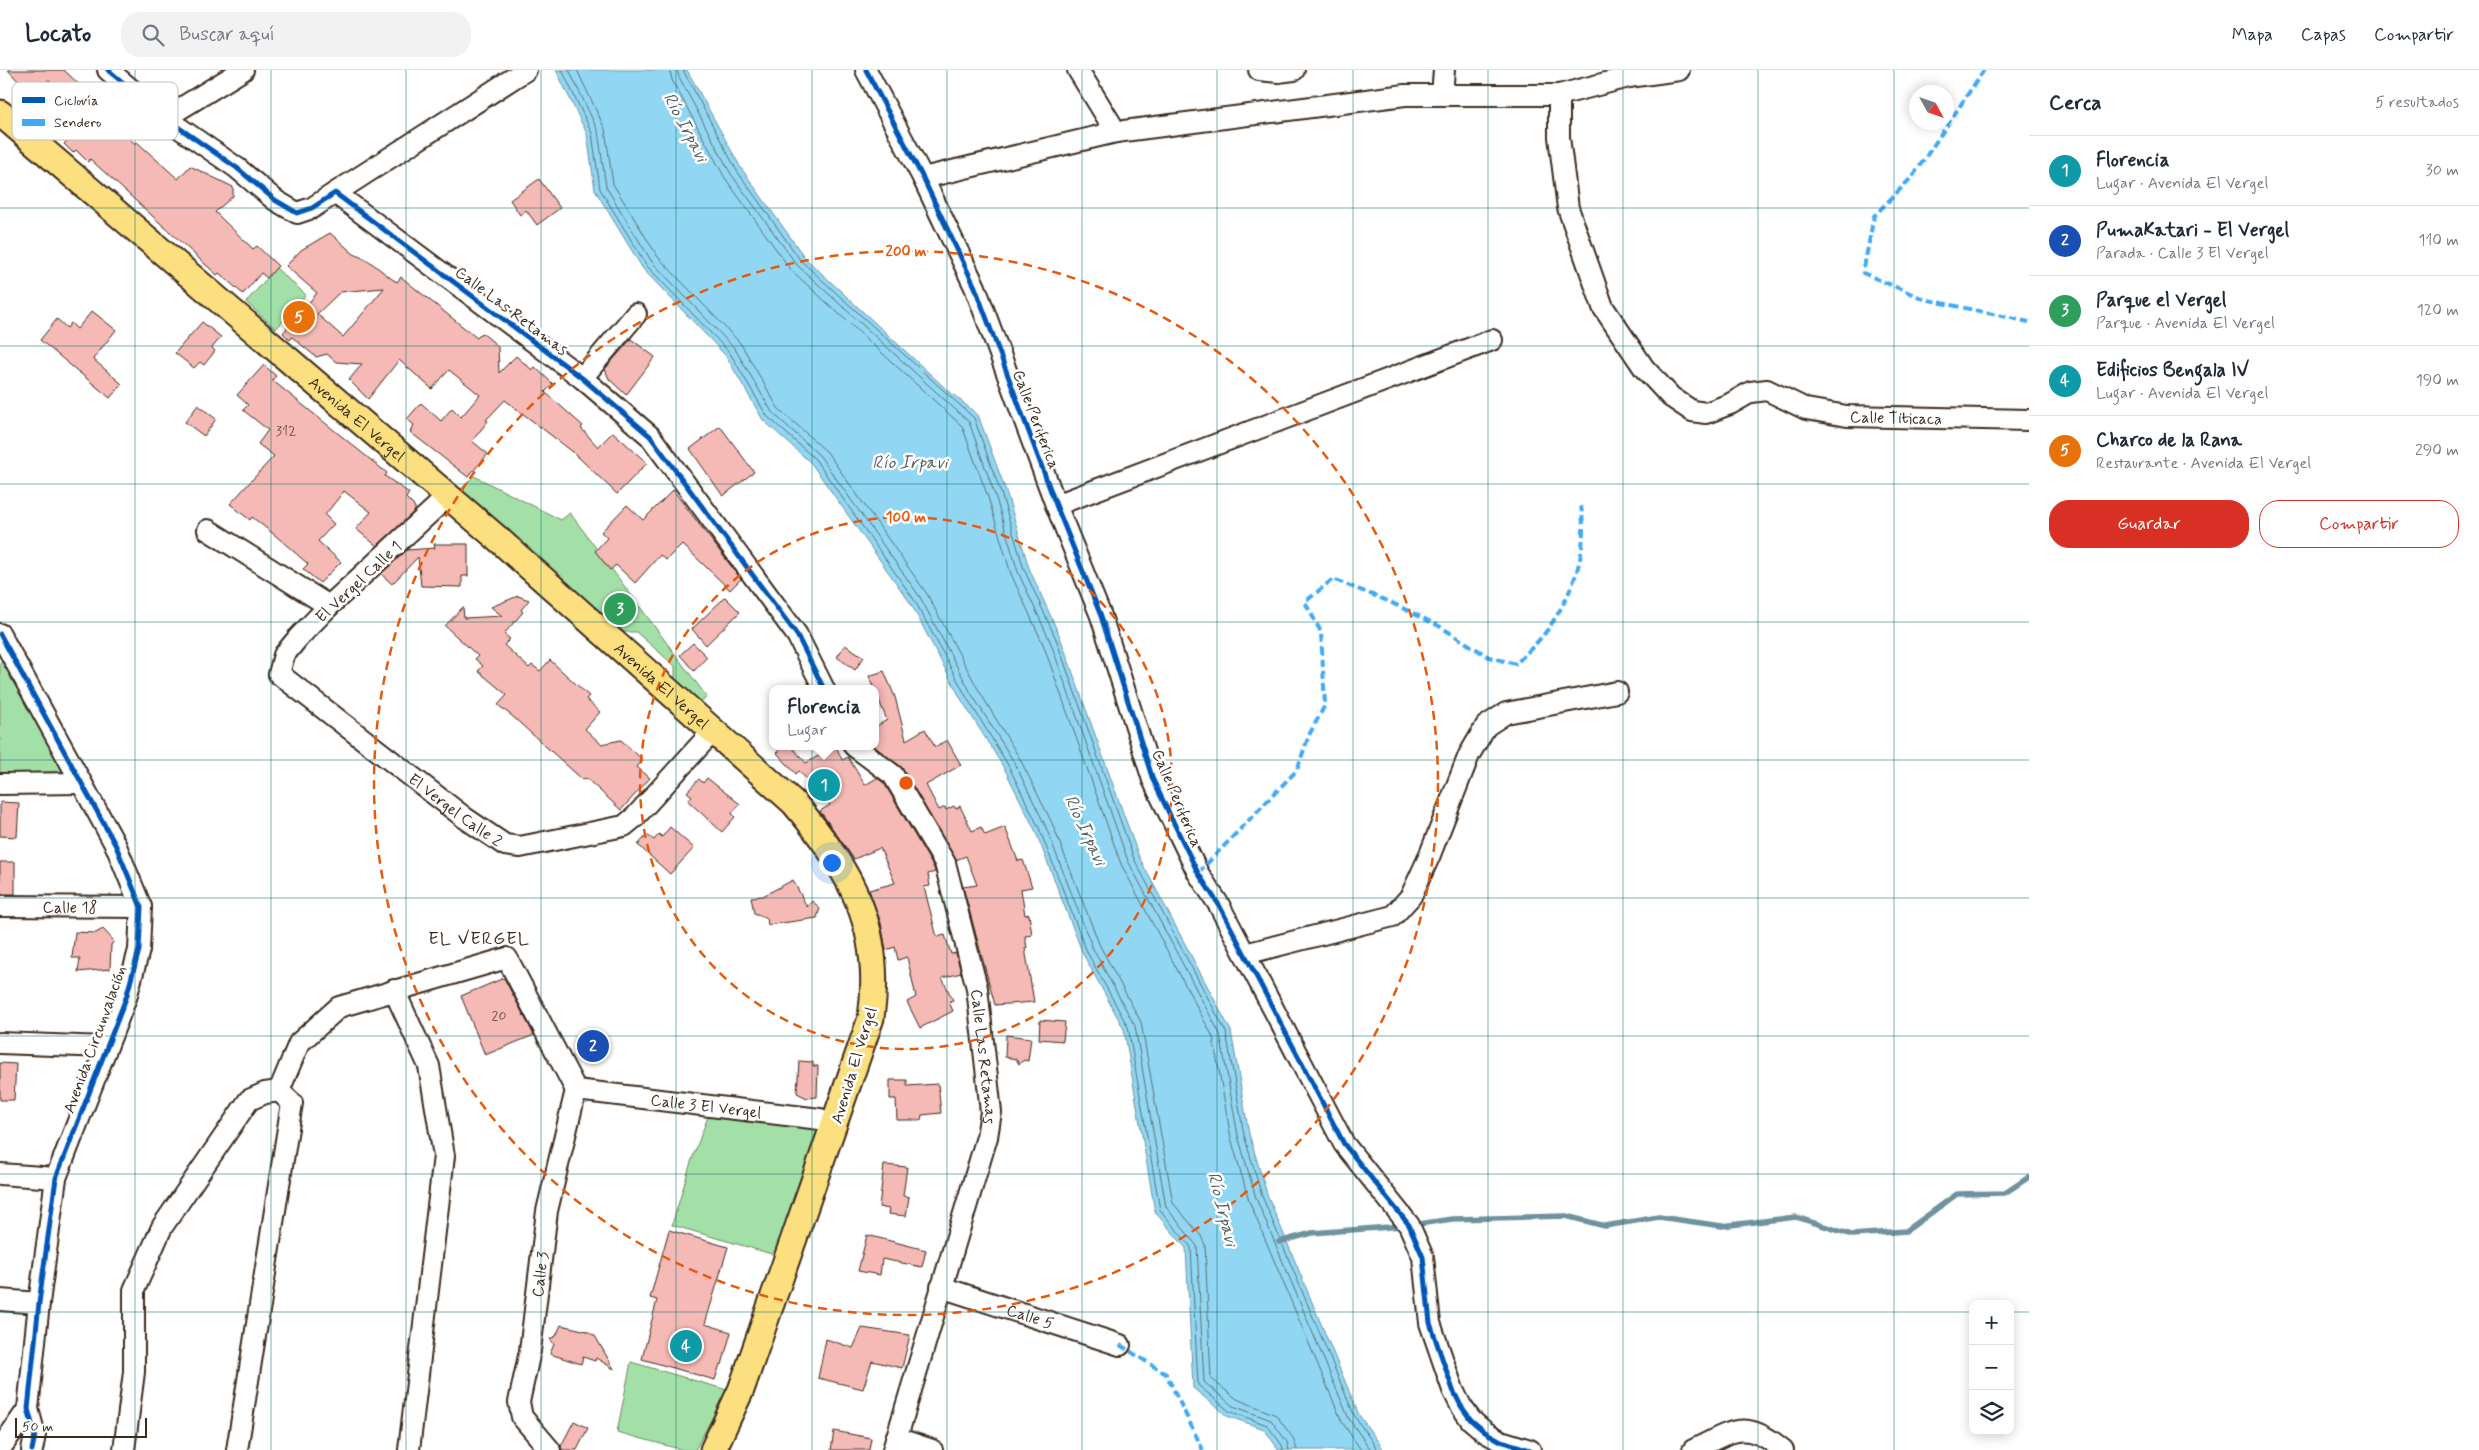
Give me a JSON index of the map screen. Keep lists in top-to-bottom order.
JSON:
{
  "streets": {
    "main road": ["Avenida El Vergel"],
    "street": [
      "Calle Las Retamas",
      "Calle Titicaca",
      "Calle Periferica",
      "El Vergel Calle 1",
      "El Vergel Calle 2",
      "Calle 18",
      "Avenida Circunvalación",
      "Calle 3 El Vergel",
      "Calle 3",
      "Calle 5"
    ]
  },
  "crossings": [
    ["Calle Las Retamas", "Calle 5"],
    ["Avenida El Vergel", "El Vergel Calle 1"],
    ["Avenida El Vergel", "El Vergel Calle 2"],
    ["Avenida El Vergel", "Calle 3 El Vergel"],
    ["El Vergel Calle 1", "El Vergel Calle 2"],
    ["Calle 18", "Avenida Circunvalación"],
    ["Calle 3 El Vergel", "Calle 3"]
  ],
  "districts": ["EL VERGEL"],
  "water": ["Río Irpavi"],
  "house_numbers": ["312", "20"],
  "legend": ["Ciclovía", "Sendero"],
  "scale_bar": "50 m",
  "north": "bottom right",
  "page": {
    "header": "Locato",
    "search": "Buscar aquí",
    "nav": ["Mapa", "Capas", "Compartir"],
    "heading": ["Cerca", "5 resultados"],
    "list": [
      {
        "mark": "1",
        "name": "Florencia",
        "note": "Lugar · Avenida El Vergel",
        "value": "30 m"
      },
      {
        "mark": "2",
        "name": "PumaKatari - El Vergel",
        "note": "Parada · Calle 3 El Vergel",
        "value": "110 m"
      },
      {
        "mark": "3",
        "name": "Parque el Vergel",
        "note": "Parque · Avenida El Vergel",
        "value": "120 m"
      },
      {
        "mark": "4",
        "name": "Edificios Bengala IV",
        "note": "Lugar · Avenida El Vergel",
        "value": "190 m"
      },
      {
        "mark": "5",
        "name": "Charco de la Rana",
        "note": "Restaurante · Avenida El Vergel",
        "value": "290 m"
      }
    ],
    "pins": [
      "5",
      "3",
      "1",
      "2",
      "4"
    ],
    "buttons": ["Guardar", "Compartir"],
    "popup": ["Florencia", "Lugar"],
    "map_buttons": ["+", "−"],
    "scale": "50 m"
  },
  "rings": ["200 m", "100 m"]
}
